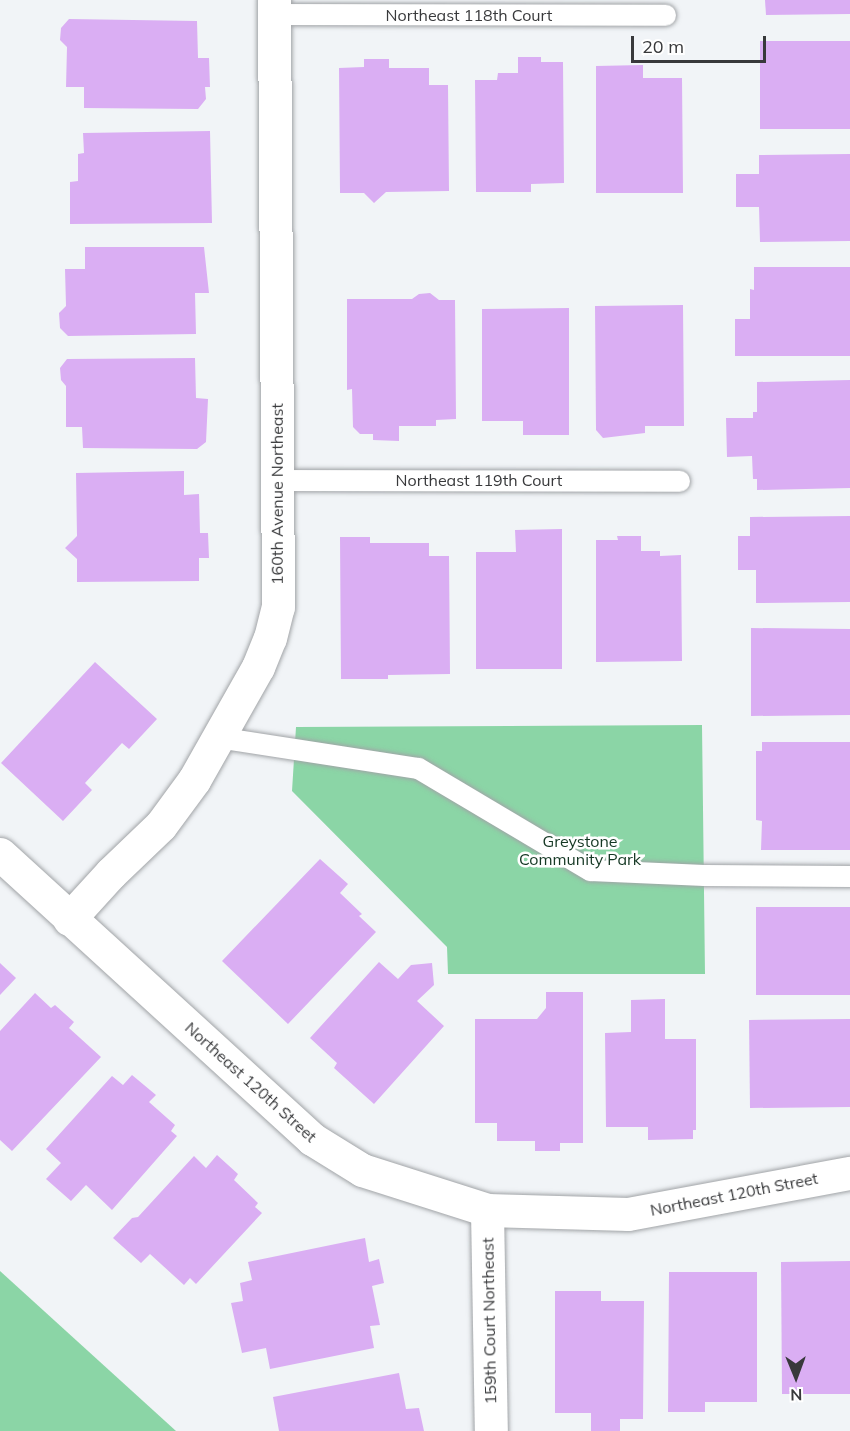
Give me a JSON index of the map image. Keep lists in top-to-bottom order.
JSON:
{
  "streets": {
    "street": ["160th Avenue Northeast", "Northeast 120th Street", "159th Court Northeast"],
    "lane": ["Northeast 118th Court", "Northeast 119th Court"]
  },
  "crossings": [
    ["Northeast 118th Court", "160th Avenue Northeast"],
    ["Northeast 119th Court", "160th Avenue Northeast"],
    ["160th Avenue Northeast", "Northeast 120th Street"],
    ["Northeast 120th Street", "159th Court Northeast"]
  ],
  "parks": ["Greystone Community Park"],
  "scale_bar": "20 m",
  "north": "bottom"
}
